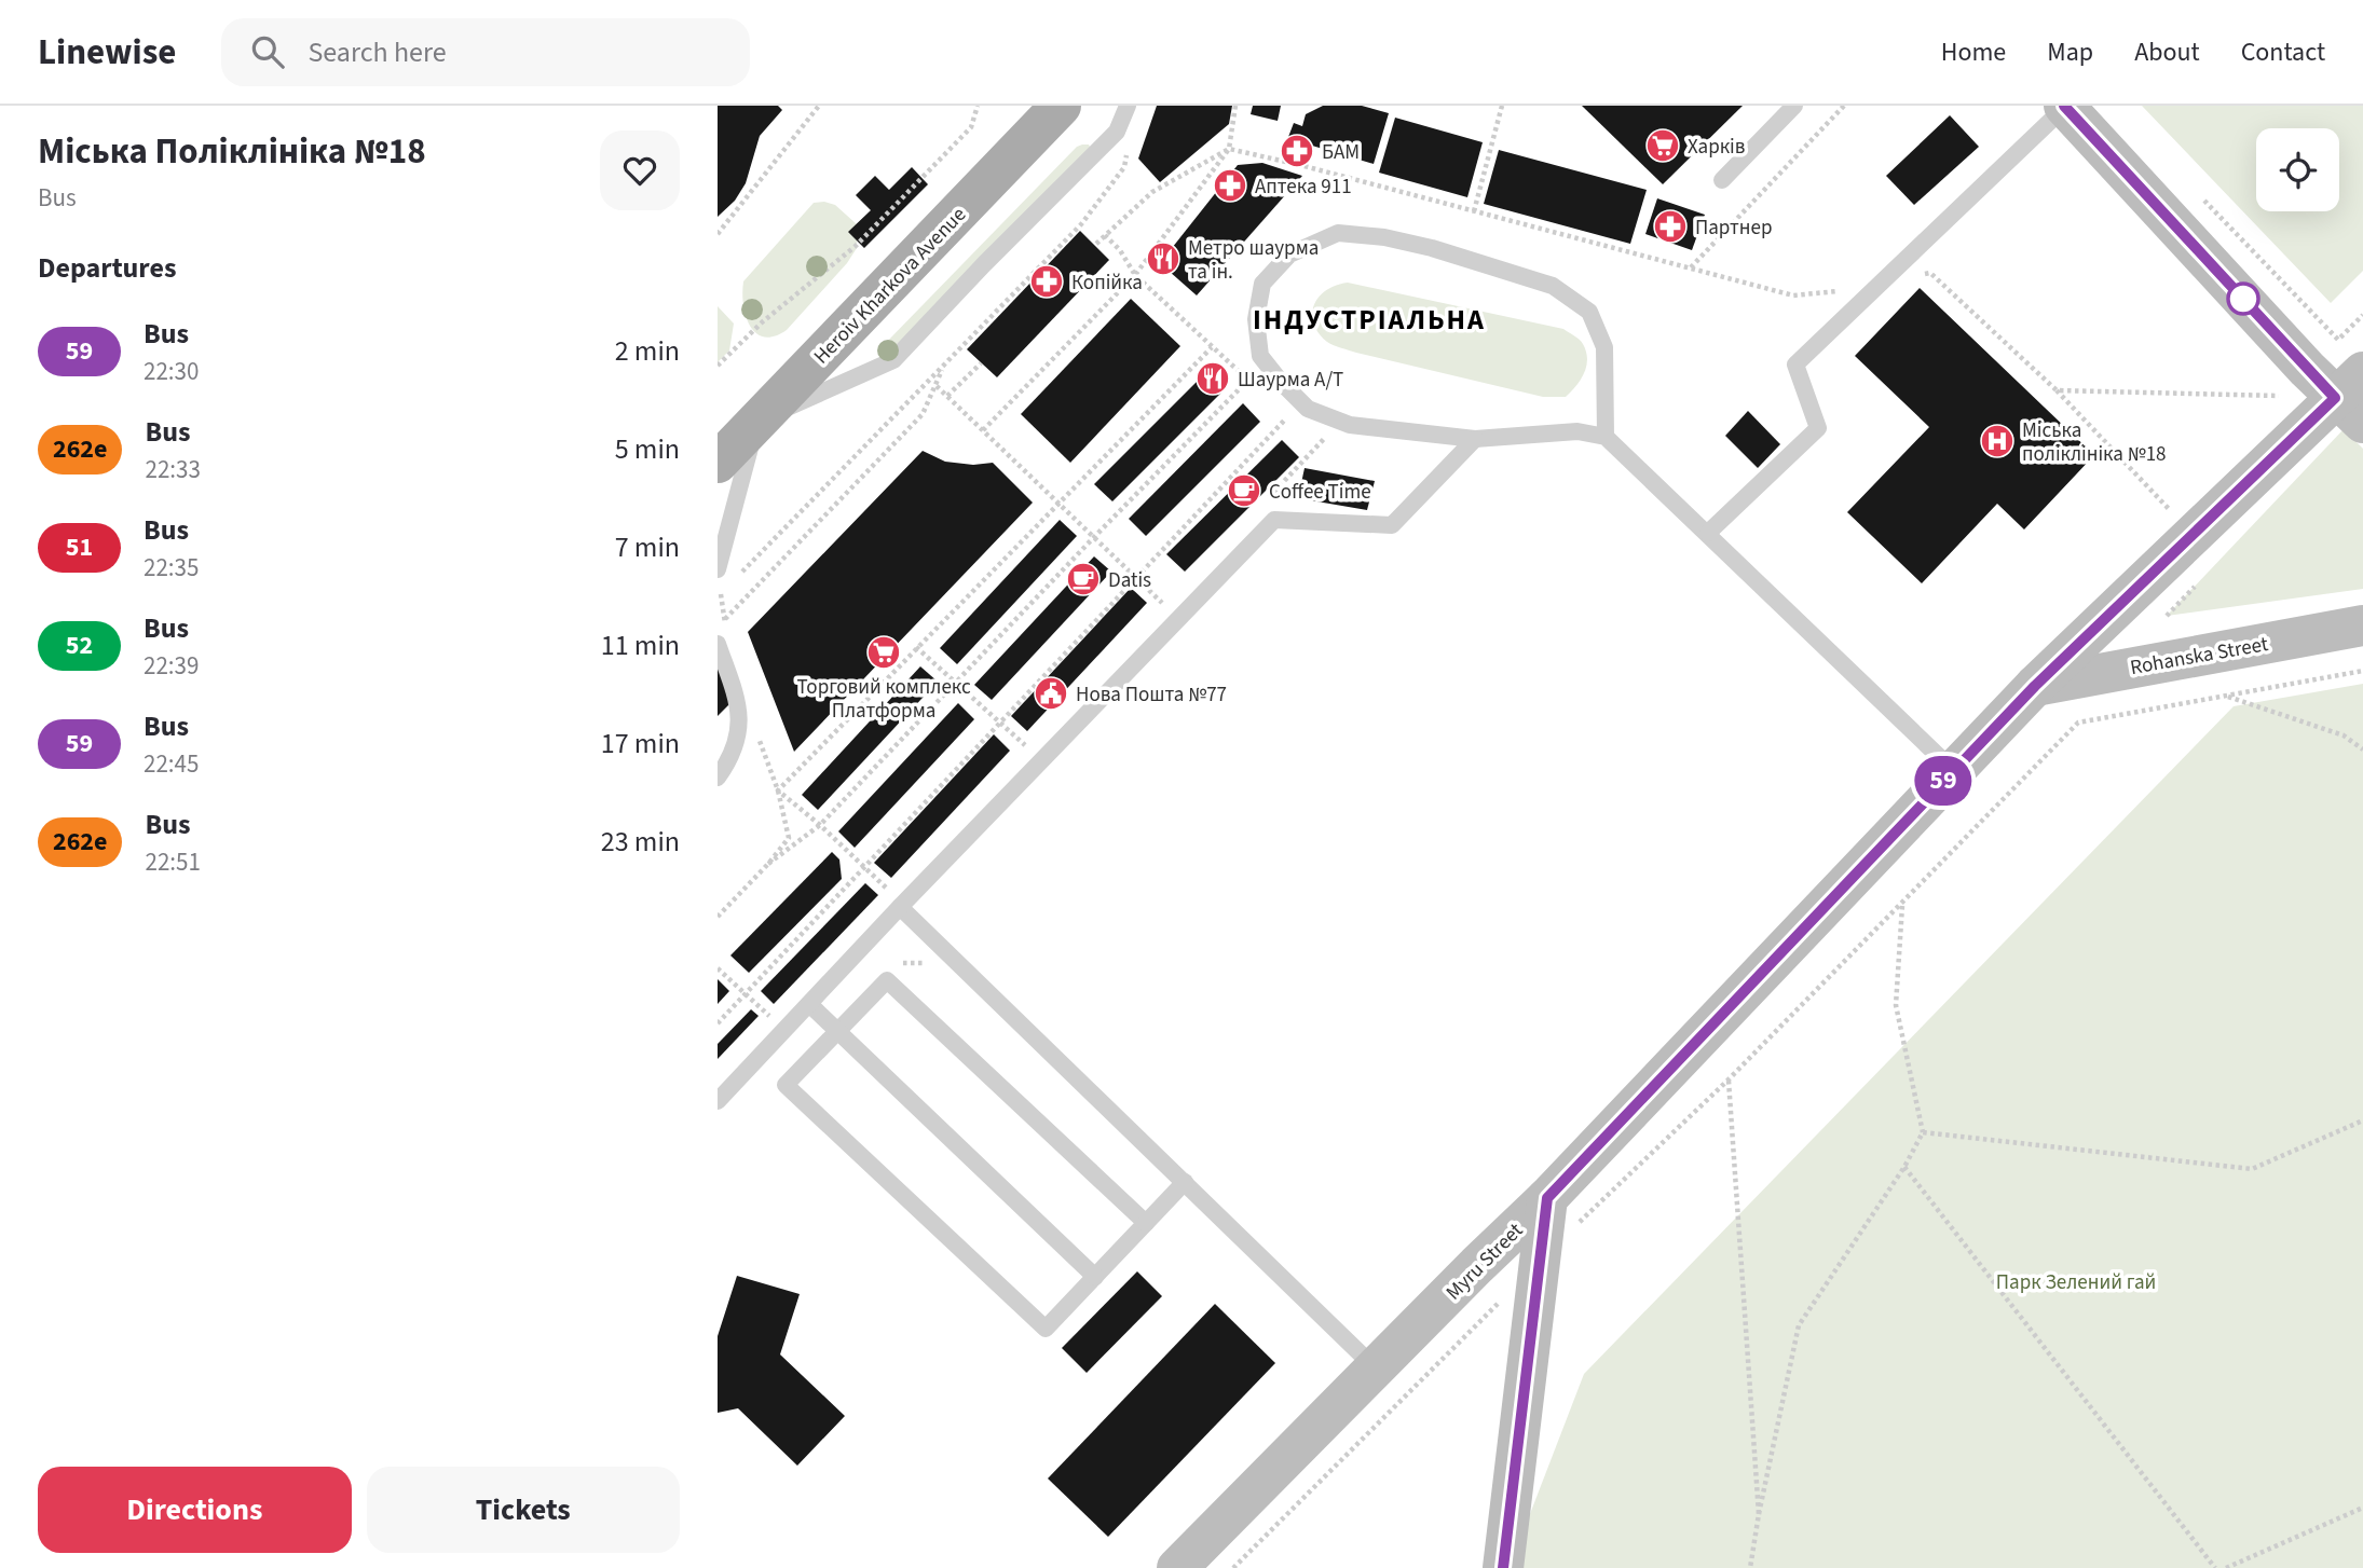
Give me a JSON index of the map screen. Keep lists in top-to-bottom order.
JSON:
{
  "streets": {
    "main road": ["Heroiv Kharkova Avenue"],
    "street": ["Rohanska Street", "Myru Street"]
  },
  "crossings": [
    ["Rohanska Street", "Myru Street"]
  ],
  "districts": ["ІНДУСТРІАЛЬНА"],
  "parks": ["Парк Зелений гай"],
  "places": {
    "supermarket": ["Харків", "Торговий комплекс Платформа"],
    "pharmacy": [
      "БАМ",
      "Аптека 911",
      "Партнер",
      "Копійка"
    ],
    "restaurant": ["Метро шаурма та ін.", "Шаурма А/Т"],
    "hospital": ["Міська поліклініка №18"],
    "cafe": ["Coffee Time", "Datis"],
    "public building": ["Нова Пошта №77"]
  },
  "lines": ["bus line 59"],
  "page": {
    "header": "Linewise",
    "search": "Search here",
    "nav": [
      "Home",
      "Map",
      "About",
      "Contact"
    ],
    "heading": [
      ["Міська Поліклініка №18", "Bus"],
      "Departures"
    ],
    "on_map": "59",
    "list": [
      {
        "mark": "59",
        "name": "Bus",
        "note": "22:30",
        "value": "2 min"
      },
      {
        "mark": "262е",
        "name": "Bus",
        "note": "22:33",
        "value": "5 min"
      },
      {
        "mark": "51",
        "name": "Bus",
        "note": "22:35",
        "value": "7 min"
      },
      {
        "mark": "52",
        "name": "Bus",
        "note": "22:39",
        "value": "11 min"
      },
      {
        "mark": "59",
        "name": "Bus",
        "note": "22:45",
        "value": "17 min"
      },
      {
        "mark": "262е",
        "name": "Bus",
        "note": "22:51",
        "value": "23 min"
      }
    ],
    "buttons": ["Directions", "Tickets"]
  }
}
